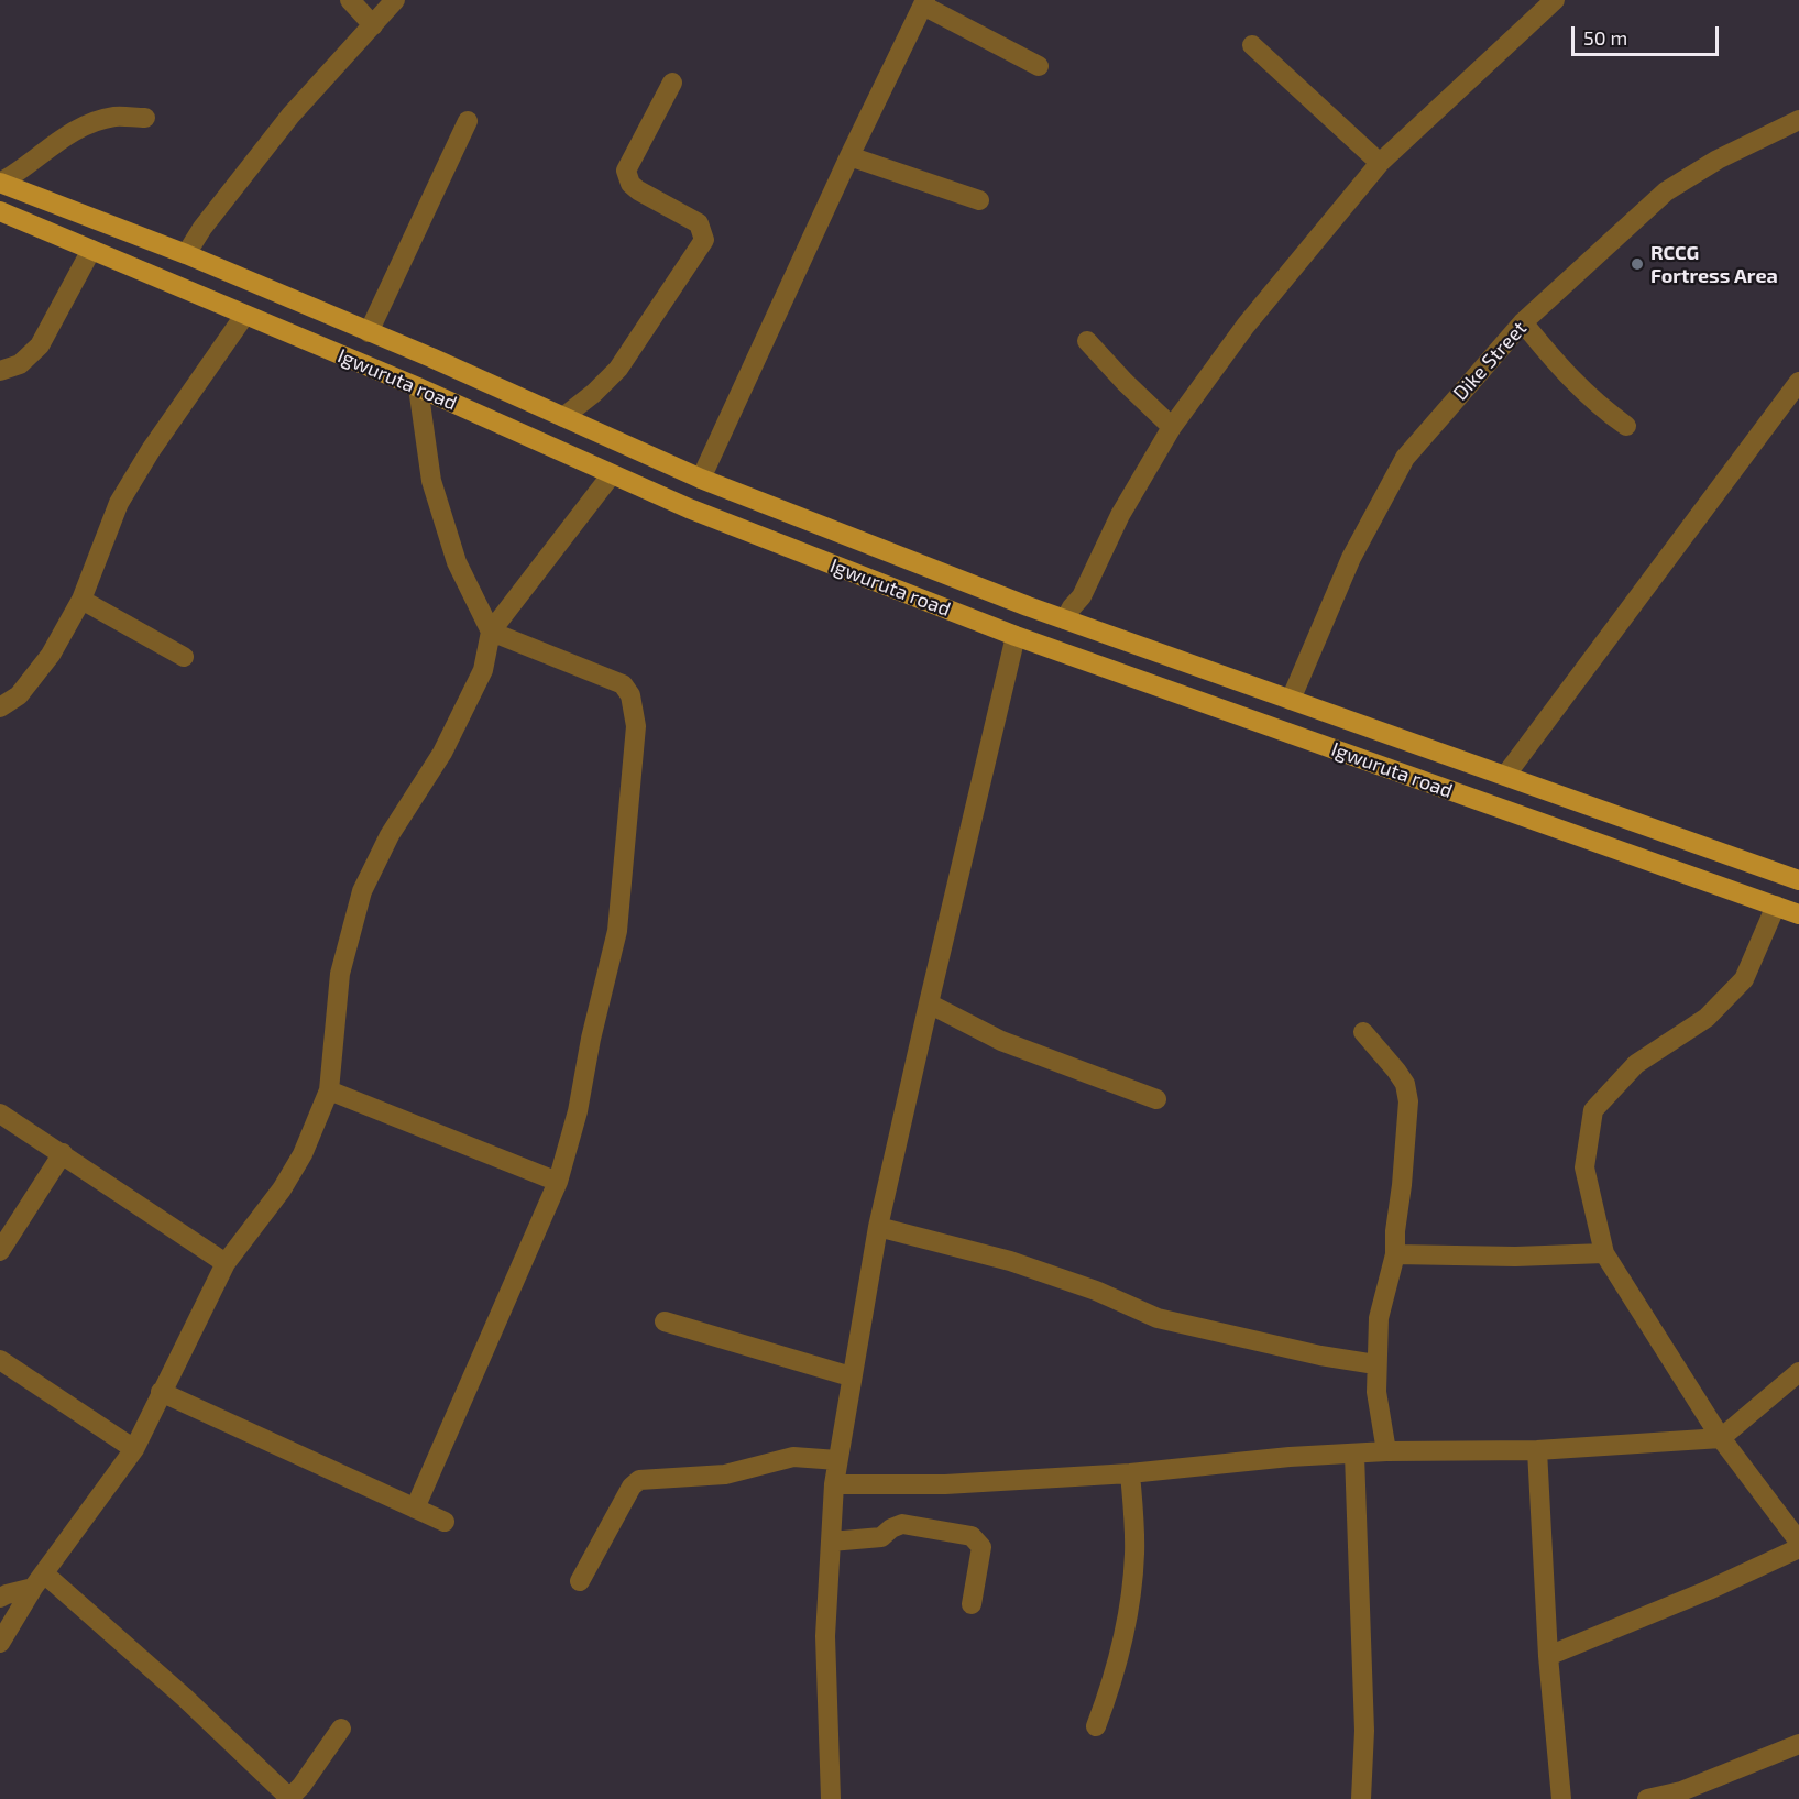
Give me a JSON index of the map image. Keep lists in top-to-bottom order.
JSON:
{
  "streets": {
    "main road": ["Igwuruta road"],
    "street": ["Dike Street"]
  },
  "crossings": [
    ["Dike Street", "Igwuruta road"]
  ],
  "places": ["RCCG Fortress Area"],
  "scale_bar": "50 m"
}
